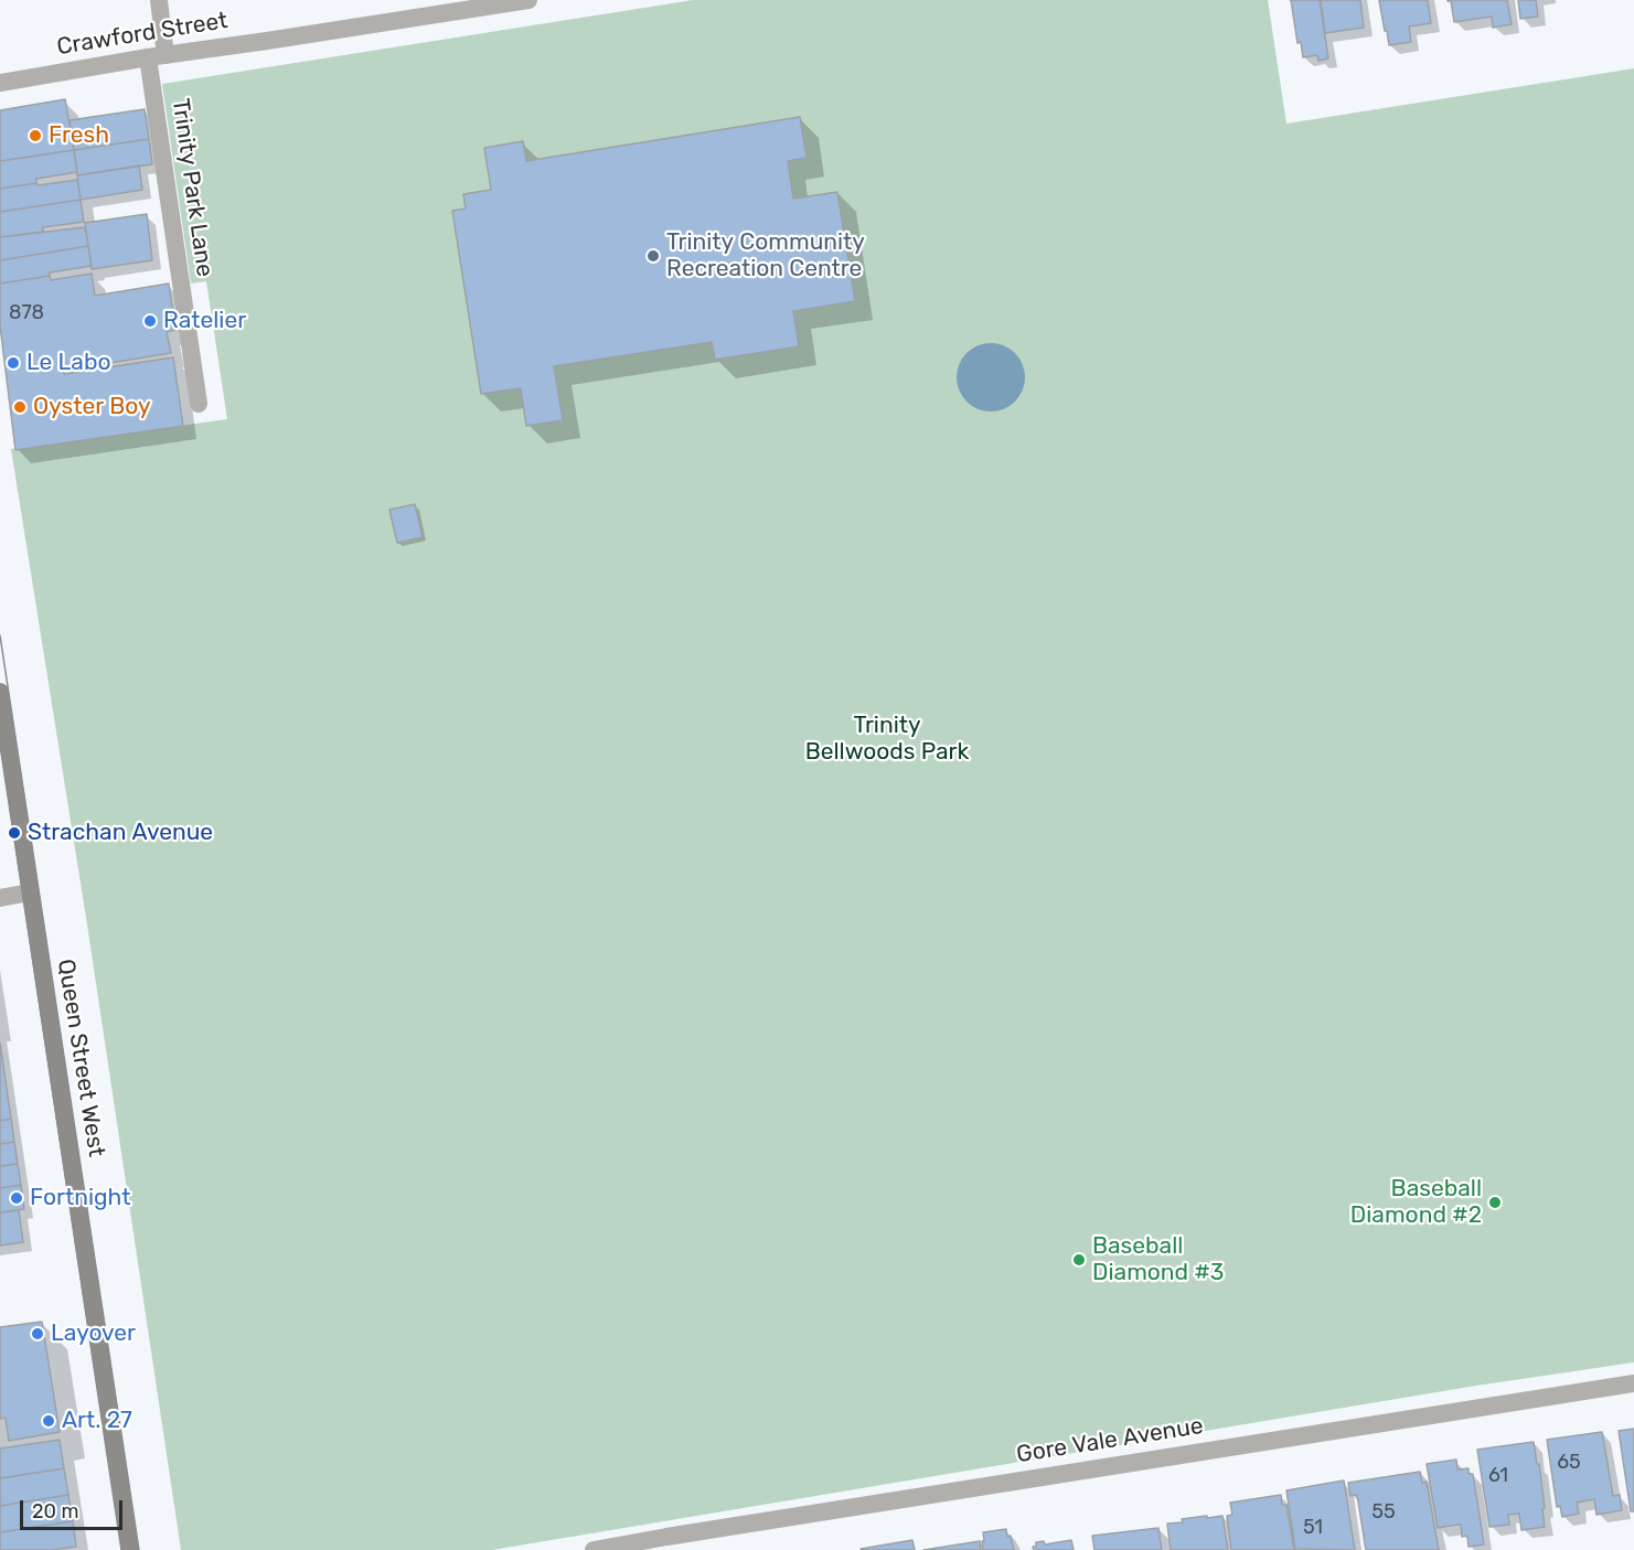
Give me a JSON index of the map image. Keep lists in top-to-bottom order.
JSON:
{
  "streets": {
    "main road": ["Queen Street West"],
    "street": ["Crawford Street", "Trinity Park Lane", "Gore Vale Avenue"]
  },
  "crossings": [
    ["Crawford Street", "Trinity Park Lane"]
  ],
  "parks": ["Trinity Bellwoods Park"],
  "places": [
    "Fresh",
    "Trinity Community Recreation Centre",
    "Ratelier",
    "Le Labo",
    "Oyster Boy",
    "Strachan Avenue",
    "Fortnight",
    "Baseball Diamond #2",
    "Baseball Diamond #3",
    "Layover",
    "Art. 27"
  ],
  "house_numbers": [
    "878",
    "65",
    "61",
    "55",
    "51"
  ],
  "scale_bar": "20 m"
}
